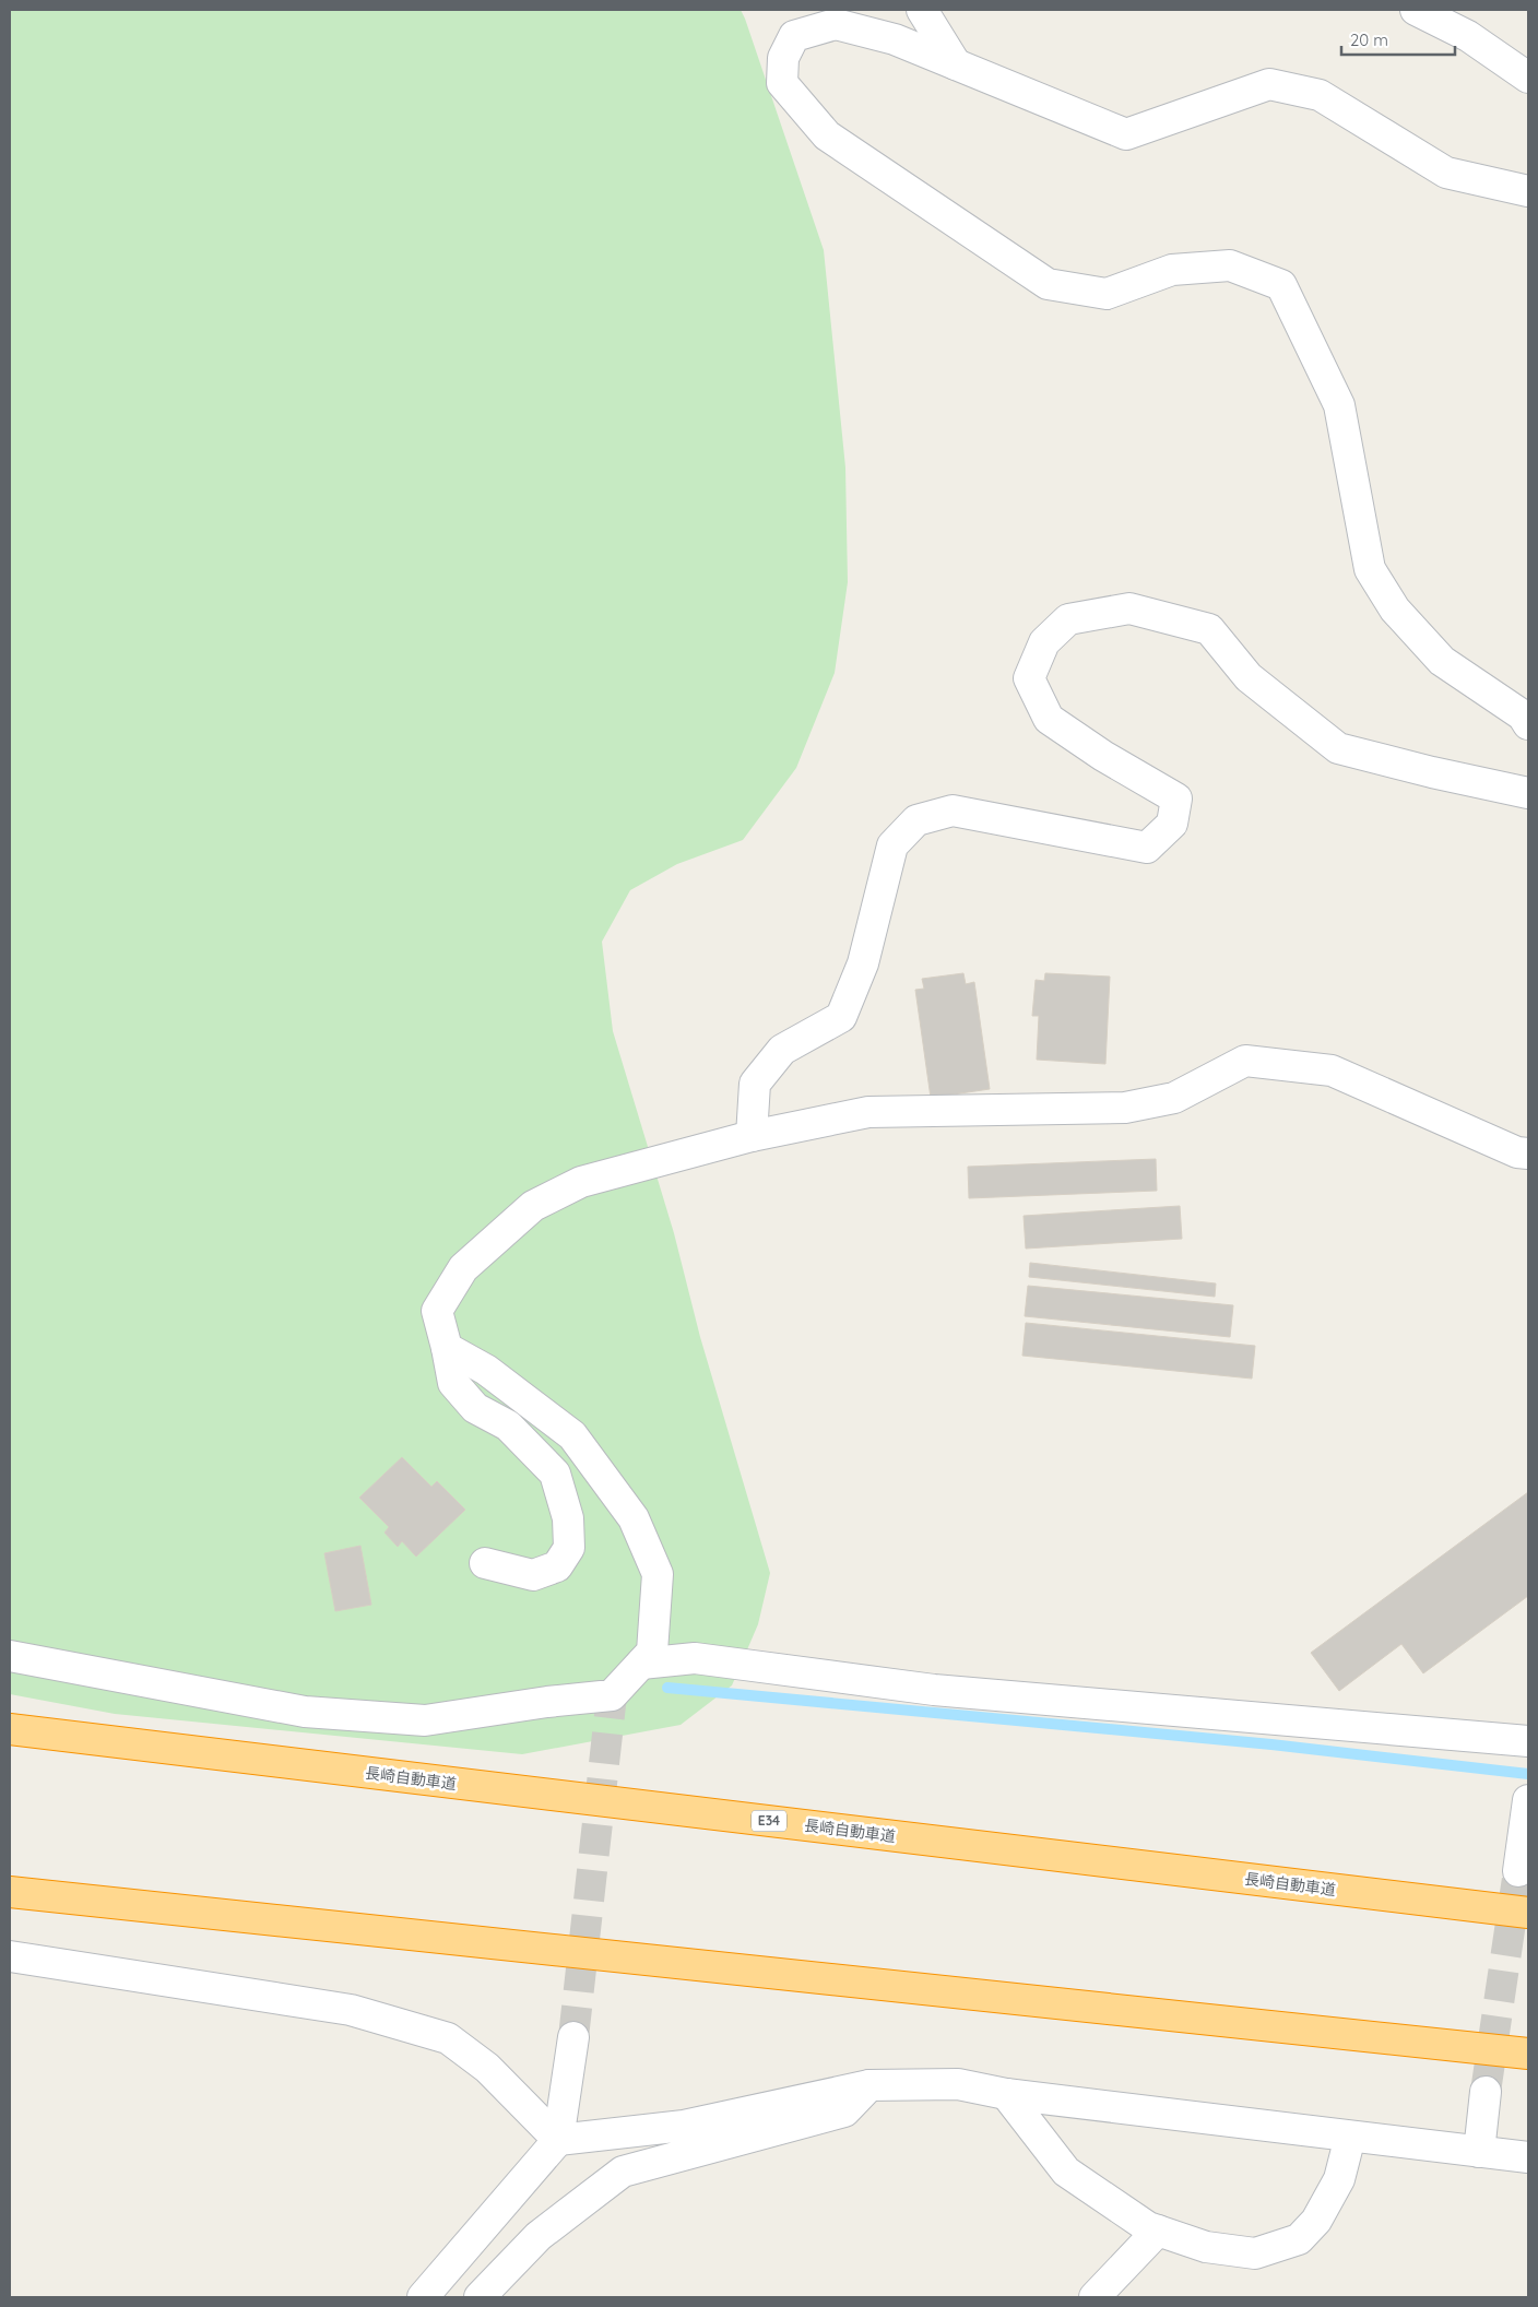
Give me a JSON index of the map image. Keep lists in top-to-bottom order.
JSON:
{
  "streets": {
    "highway": ["長崎自動車道", "E34"]
  },
  "scale_bar": "20 m"
}
